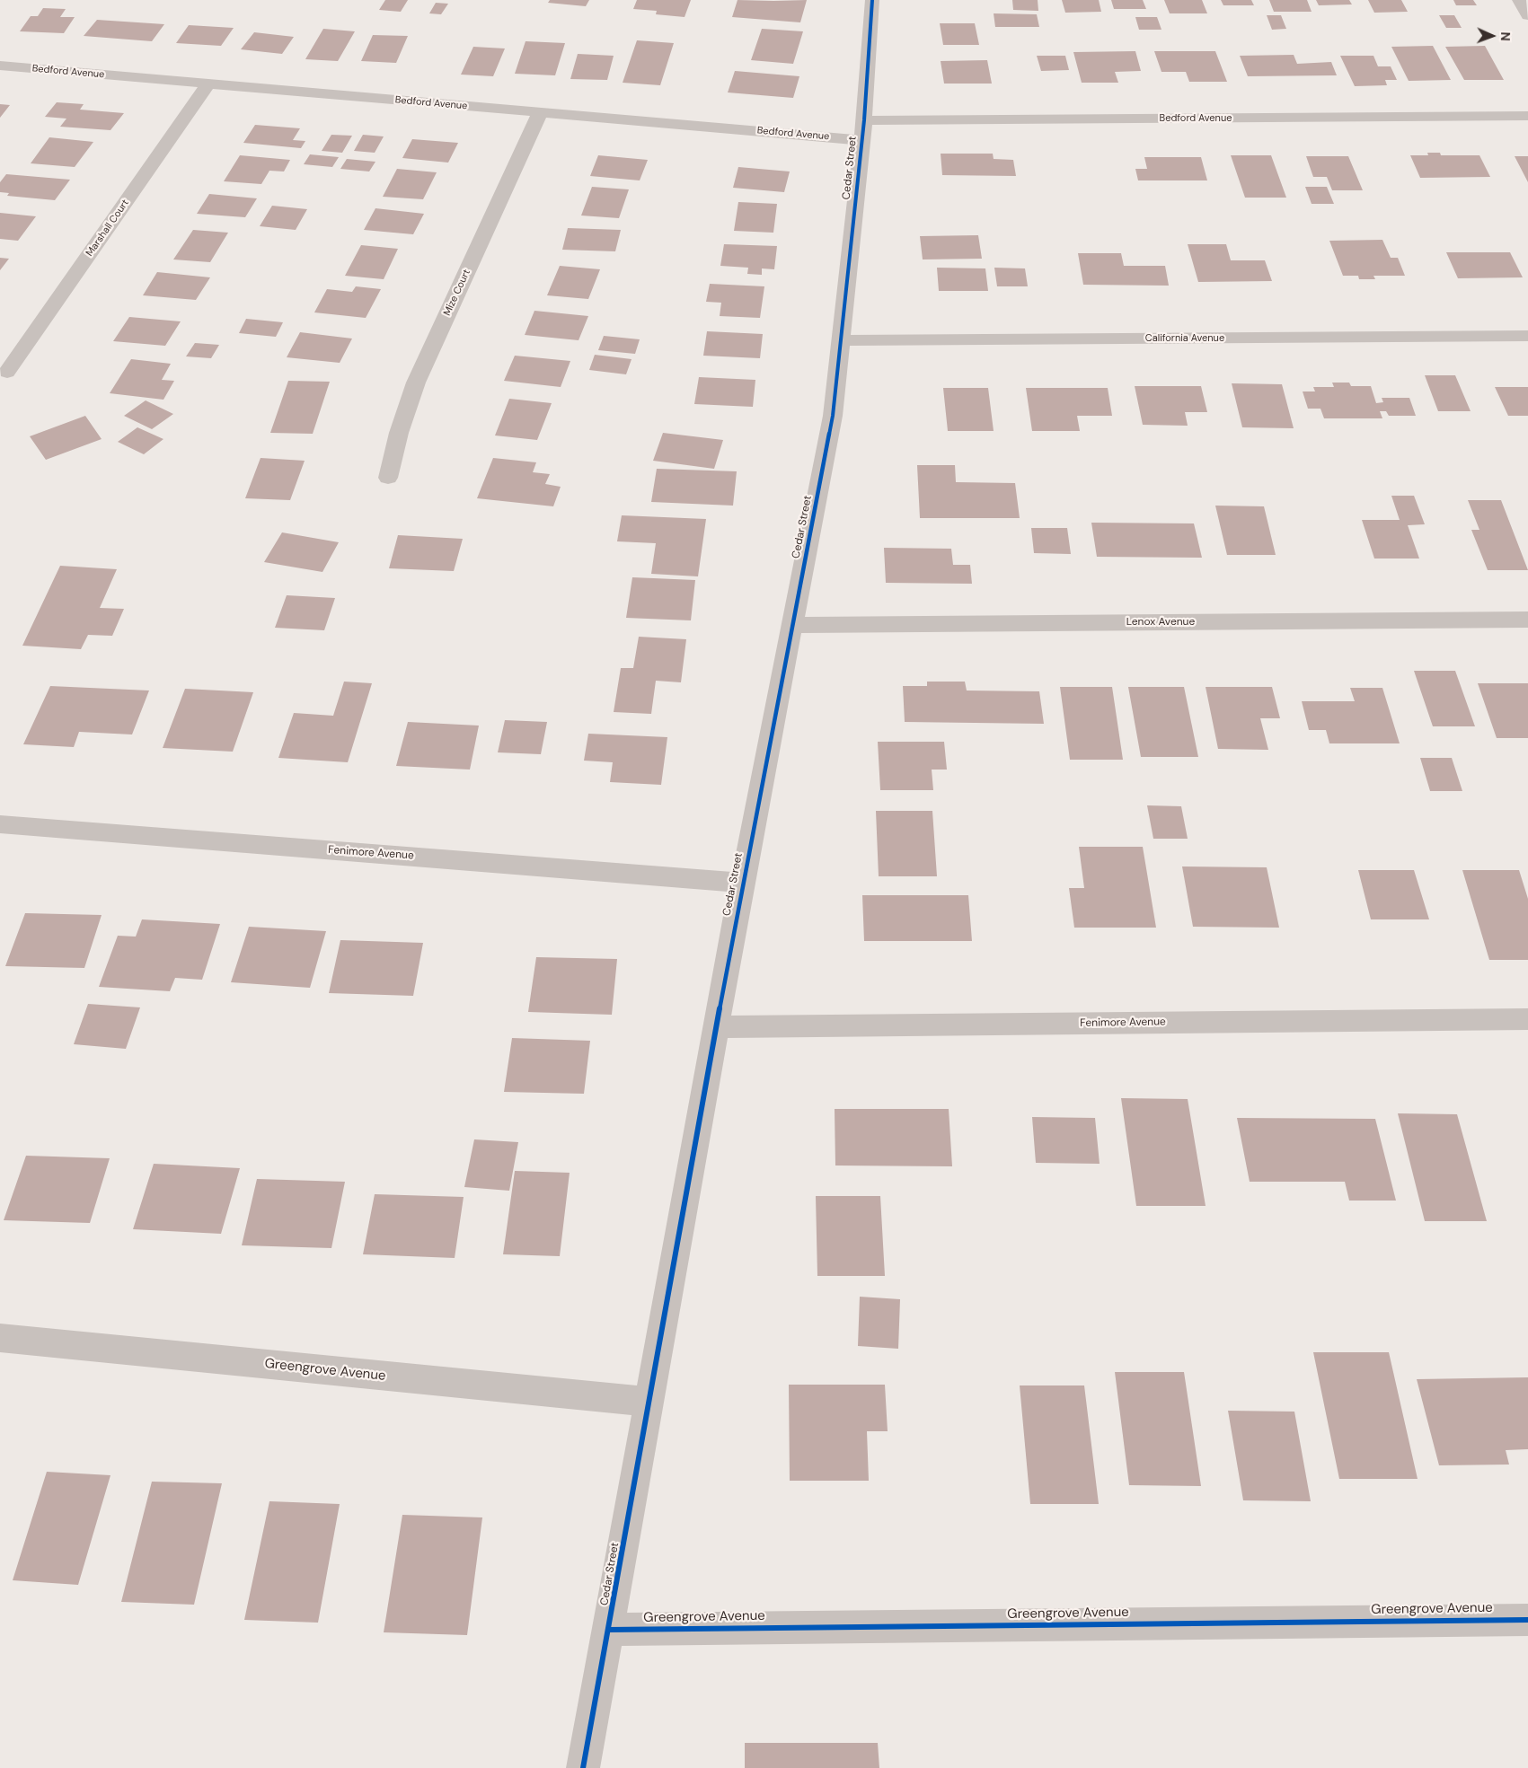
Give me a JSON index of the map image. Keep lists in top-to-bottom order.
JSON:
{
  "streets": {
    "street": [
      "Bedford Avenue",
      "Cedar Street",
      "Marshall Court",
      "Mize Court",
      "California Avenue",
      "Lenox Avenue",
      "Fenimore Avenue",
      "Greengrove Avenue"
    ]
  },
  "crossings": [
    ["Bedford Avenue", "Cedar Street"],
    ["Bedford Avenue", "Marshall Court"],
    ["Bedford Avenue", "Mize Court"],
    ["Cedar Street", "California Avenue"],
    ["Cedar Street", "Lenox Avenue"],
    ["Cedar Street", "Fenimore Avenue"],
    ["Cedar Street", "Greengrove Avenue"]
  ],
  "north": "right"
}
